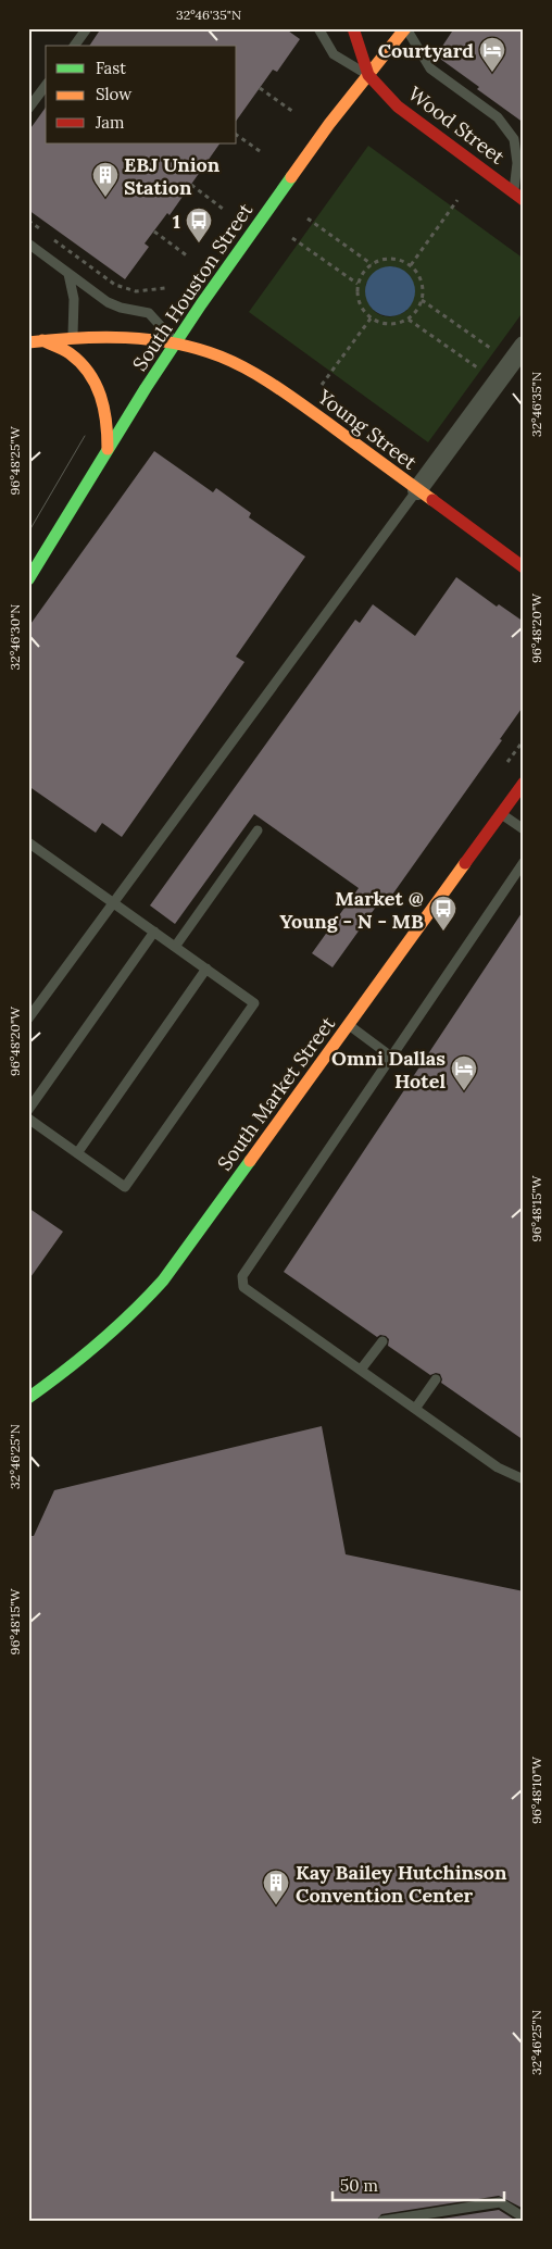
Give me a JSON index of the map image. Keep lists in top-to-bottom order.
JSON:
{
  "streets": {
    "main road": [
      "Wood Street",
      "South Houston Street",
      "Young Street",
      "South Market Street"
    ]
  },
  "crossings": [
    ["Wood Street", "South Houston Street"],
    ["South Houston Street", "Young Street"]
  ],
  "places": {
    "hotel": ["Courtyard", "Omni Dallas Hotel"],
    "building": ["EBJ Union Station", "Kay Bailey Hutchinson Convention Center"],
    "bus stop": ["1", "Market @ Young - N - MB"]
  },
  "legend": ["Fast", "Slow", "Jam"],
  "scale_bar": "50 m",
  "coordinates": [
    "32°46'35\"N",
    "96°48'25\"W",
    "96°48'20\"W",
    "32°46'30\"N",
    "96°48'15\"W",
    "32°46'25\"N",
    "96°48'10\"W"
  ]
}
